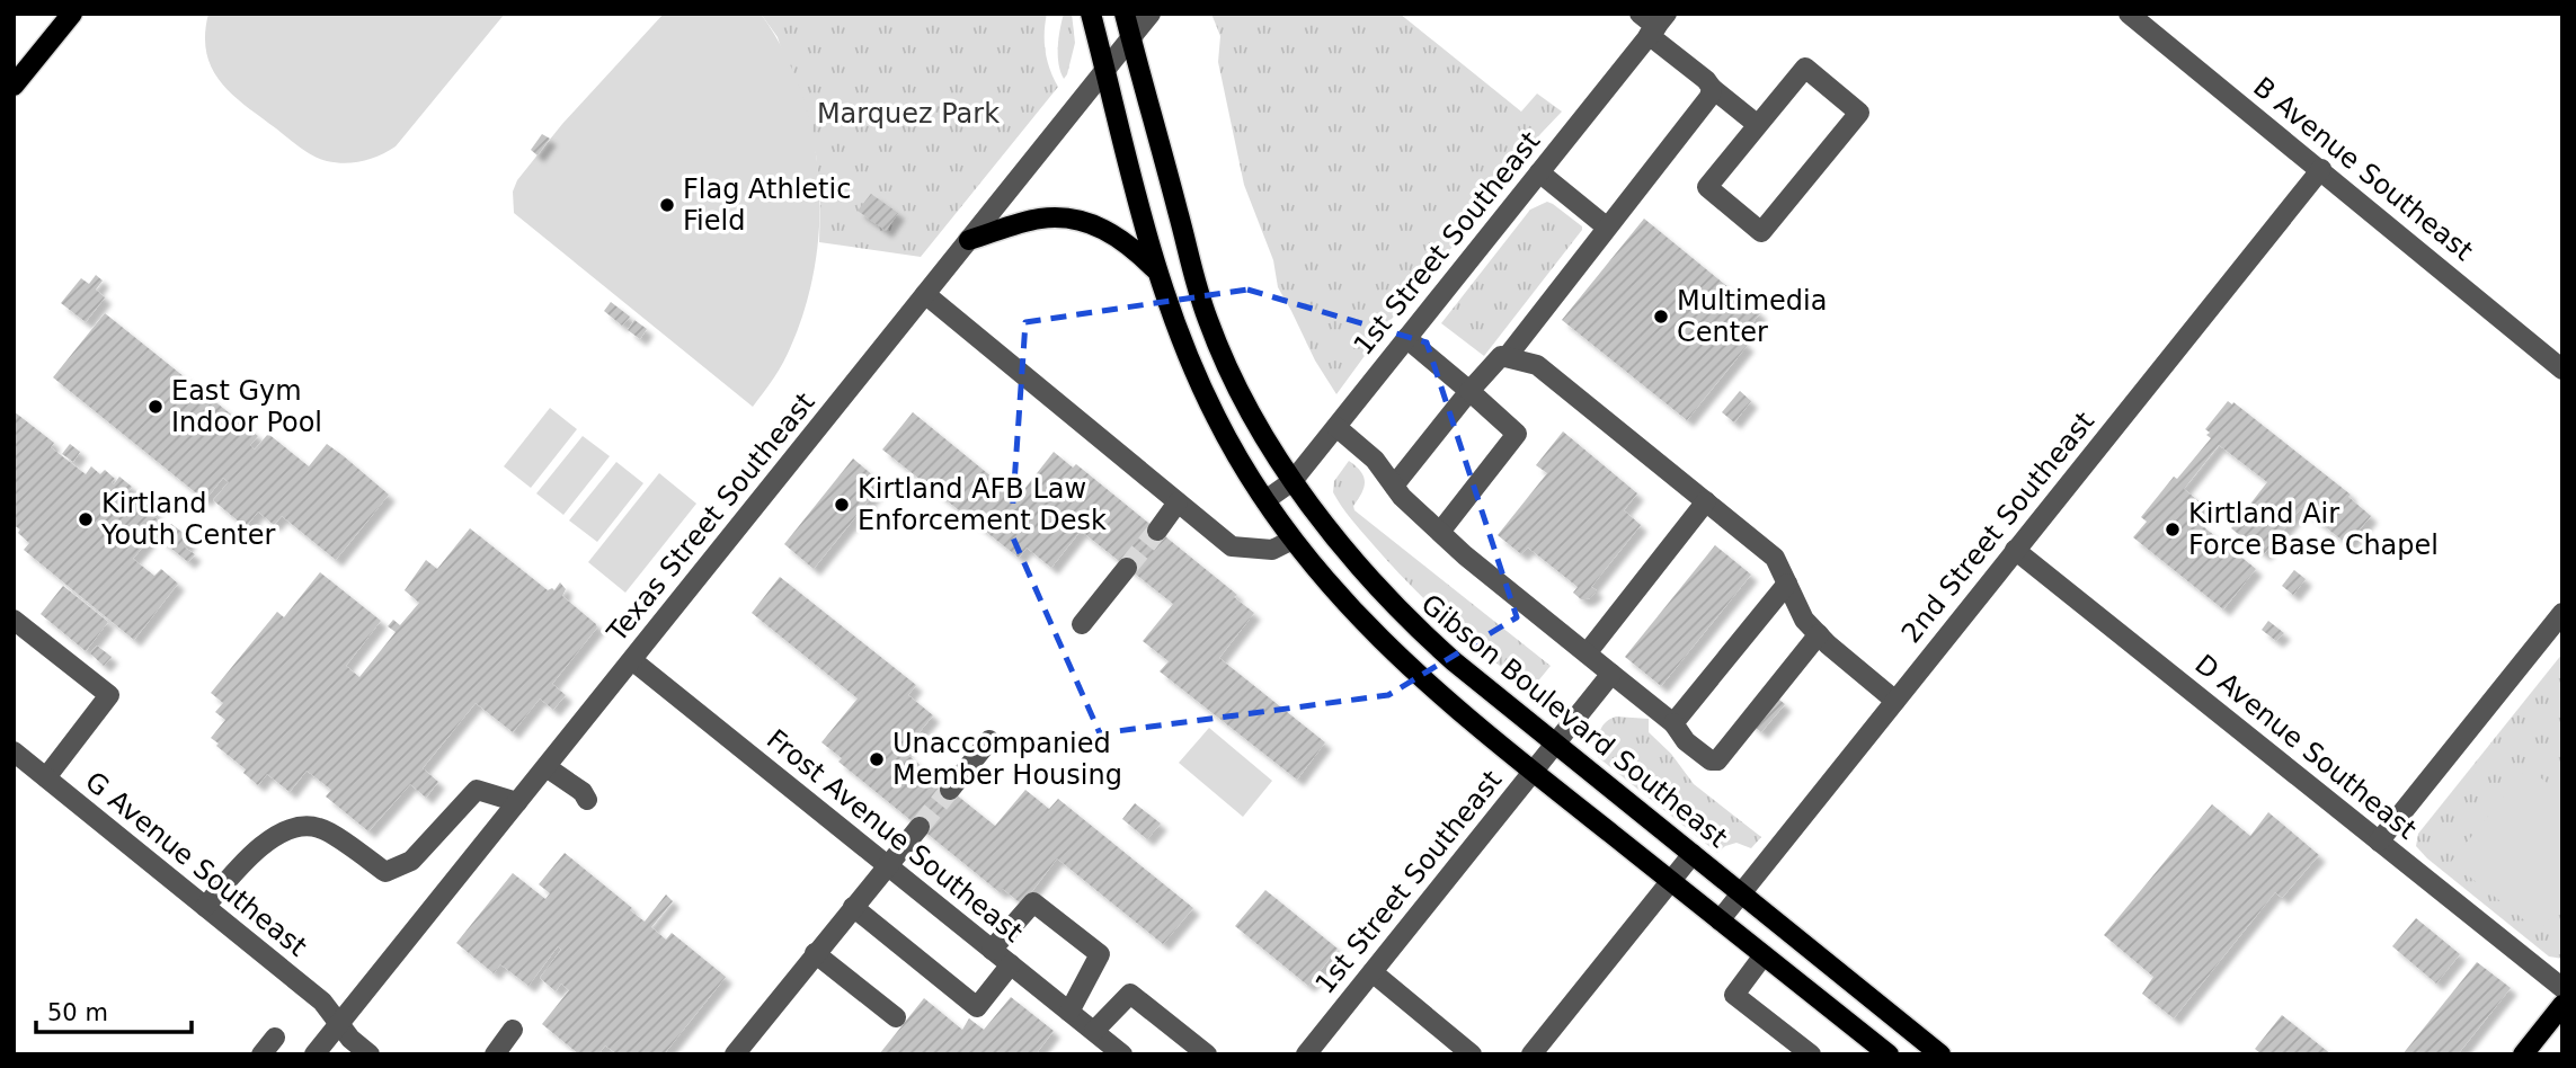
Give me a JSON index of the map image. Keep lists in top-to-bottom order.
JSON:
{
  "streets": {
    "main road": ["Gibson Boulevard Southeast"],
    "street": [
      "B Avenue Southeast",
      "1st Street Southeast",
      "Texas Street Southeast",
      "2nd Street Southeast",
      "D Avenue Southeast",
      "Frost Avenue Southeast",
      "G Avenue Southeast"
    ]
  },
  "crossings": [
    ["B Avenue Southeast", "2nd Street Southeast"],
    ["1st Street Southeast", "Gibson Boulevard Southeast"],
    ["Texas Street Southeast", "Gibson Boulevard Southeast"],
    ["Texas Street Southeast", "Frost Avenue Southeast"],
    ["Texas Street Southeast", "G Avenue Southeast"],
    ["2nd Street Southeast", "Gibson Boulevard Southeast"],
    ["2nd Street Southeast", "D Avenue Southeast"]
  ],
  "parks": ["Marquez Park"],
  "places": [
    "Flag Athletic Field",
    "Multimedia Center",
    "East Gym Indoor Pool",
    "Kirtland AFB Law Enforcement Desk",
    "Kirtland Youth Center",
    "Kirtland Air Force Base Chapel",
    "Unaccompanied Member Housing"
  ],
  "scale_bar": "50 m"
}
